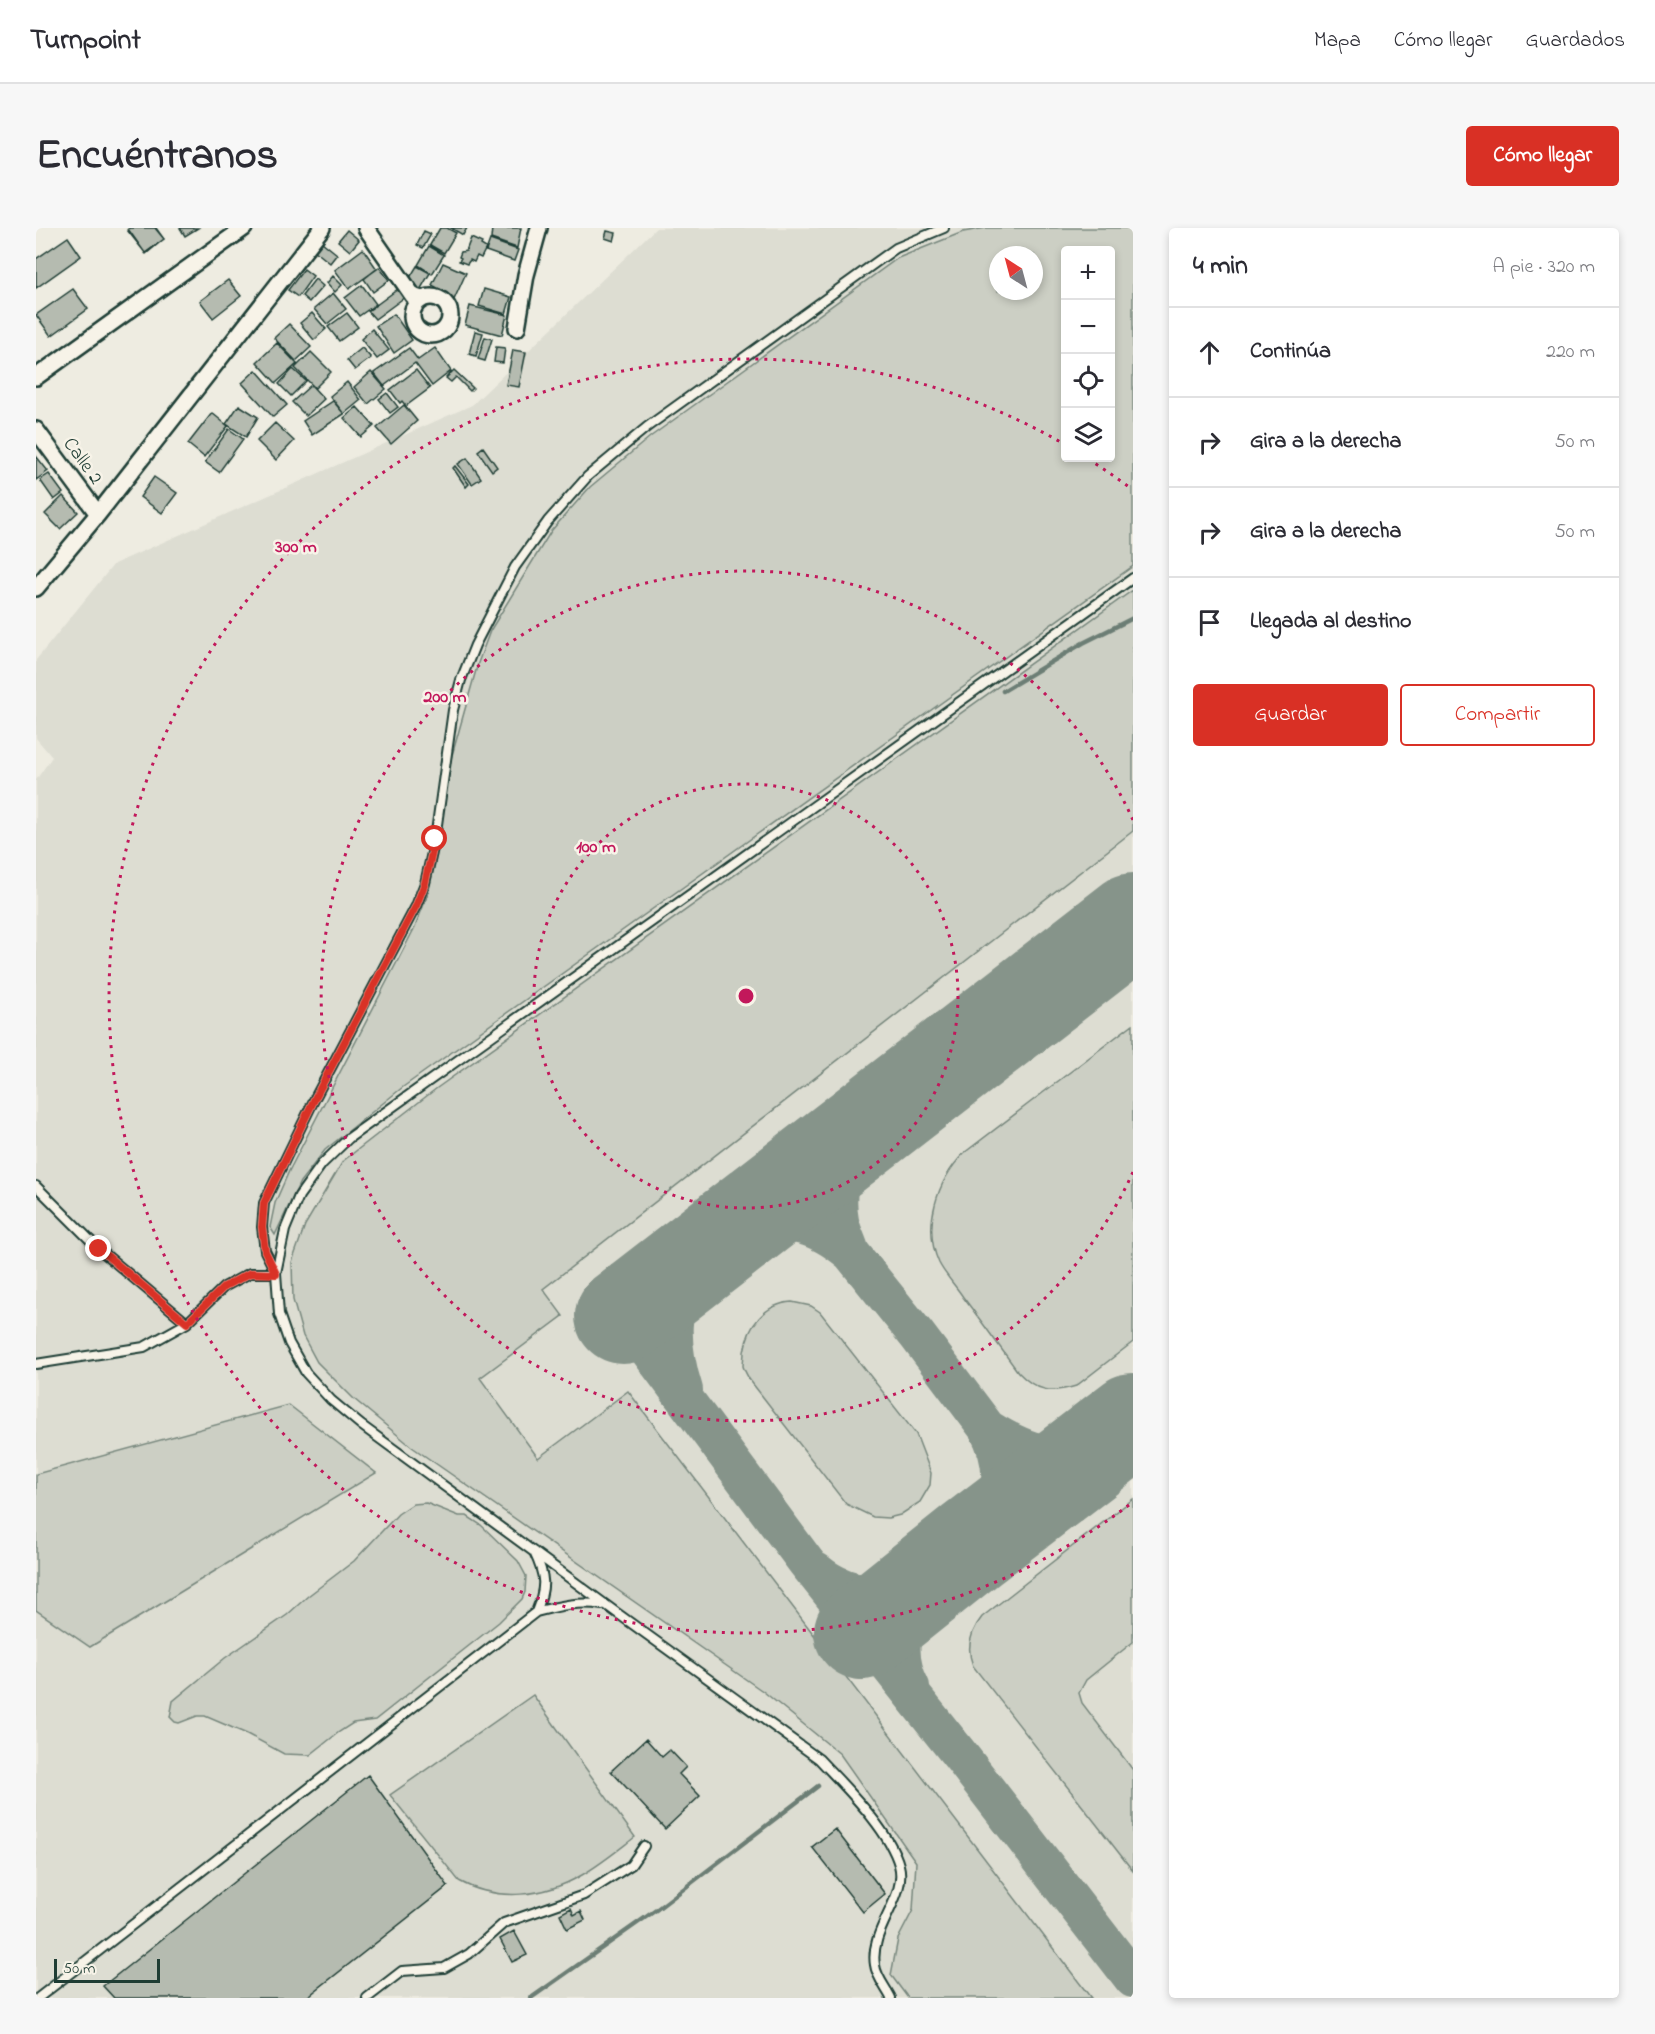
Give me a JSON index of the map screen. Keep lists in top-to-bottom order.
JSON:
{
  "streets": {
    "street": ["Calle 2"]
  },
  "scale_bar": "50 m",
  "north": "top left",
  "page": {
    "header": "Turnpoint",
    "nav": ["Mapa", "Cómo llegar", "Guardados"],
    "title": "Encuéntranos",
    "buttons": [
      "Cómo llegar",
      ["Guardar", "Compartir"]
    ],
    "heading": ["4 min", "A pie · 320 m"],
    "map_buttons": ["+", "−"],
    "list": [
      ["Continúa", "220 m"],
      ["Gira a la derecha", "50 m"],
      ["Gira a la derecha", "50 m"],
      "Llegada al destino"
    ],
    "scale": "50 m"
  },
  "rings": ["300 m", "200 m", "100 m"]
}
